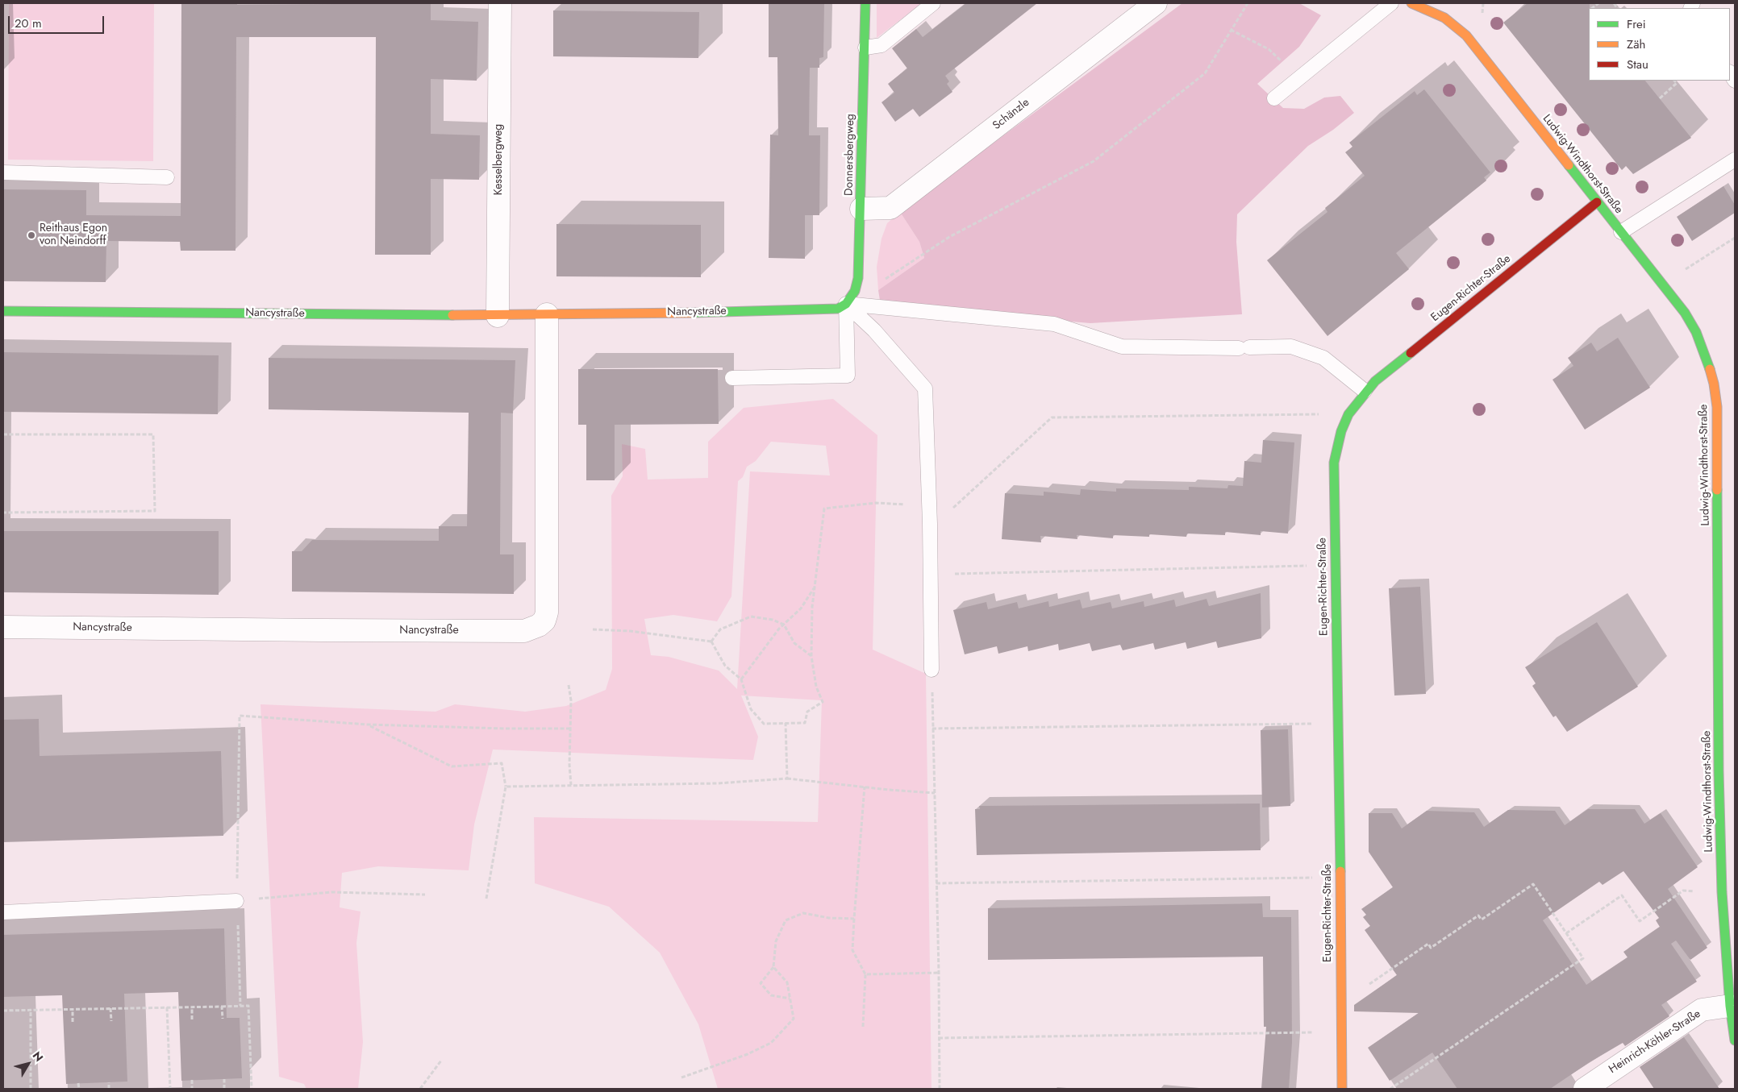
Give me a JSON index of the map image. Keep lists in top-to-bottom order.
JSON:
{
  "streets": {
    "street": [
      "Schänzle",
      "Donnersbergweg",
      "Kesselbergweg",
      "Ludwig-Windthorst-Straße",
      "Eugen-Richter-Straße",
      "Nancystraße",
      "Heinrich-Köhler-Straße"
    ]
  },
  "crossings": [
    ["Schänzle", "Donnersbergweg"],
    ["Donnersbergweg", "Nancystraße"],
    ["Kesselbergweg", "Nancystraße"],
    ["Ludwig-Windthorst-Straße", "Eugen-Richter-Straße"],
    ["Ludwig-Windthorst-Straße", "Heinrich-Köhler-Straße"]
  ],
  "places": ["Reithaus Egon von Neindorff"],
  "legend": ["Frei", "Zäh", "Stau"],
  "scale_bar": "20 m",
  "north": "top right"
}
